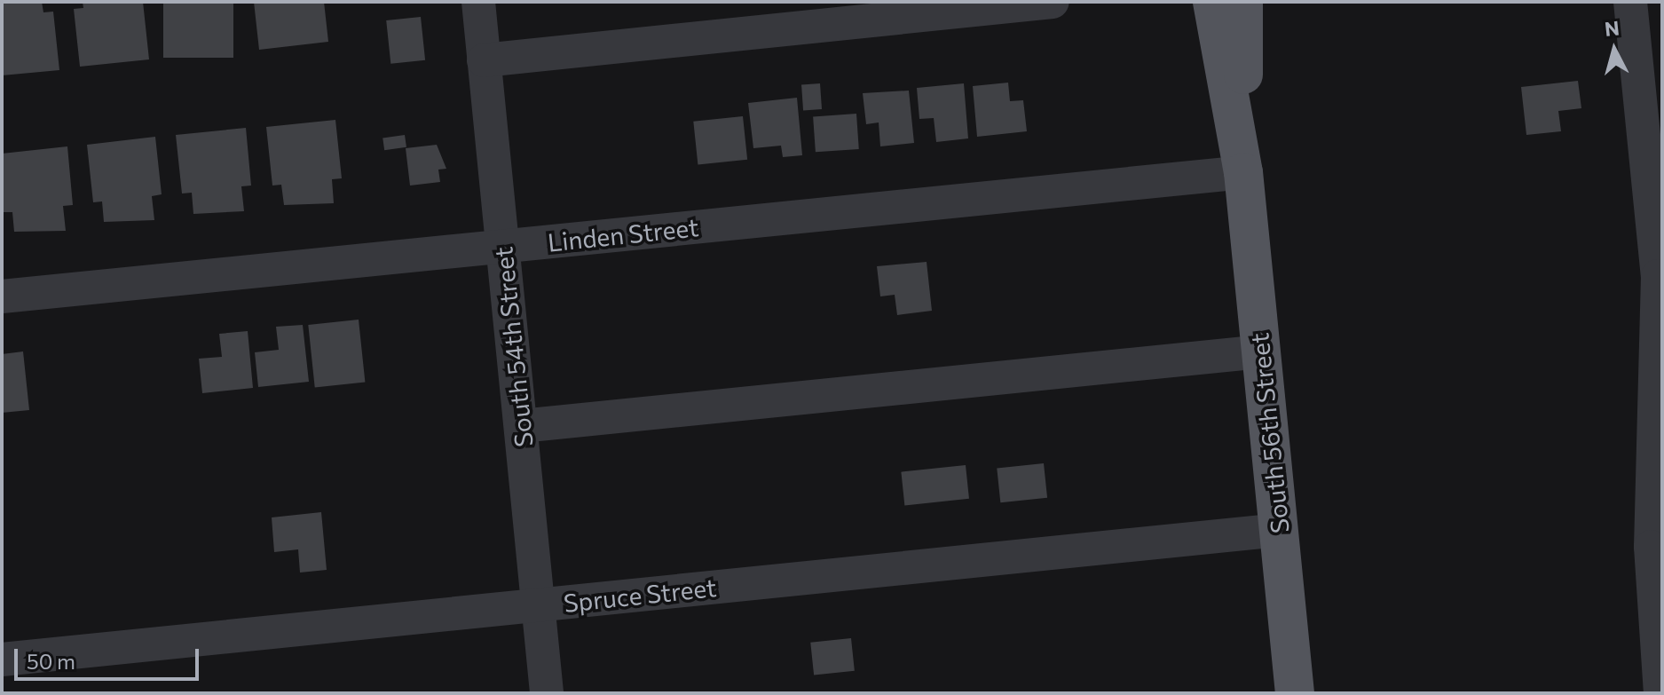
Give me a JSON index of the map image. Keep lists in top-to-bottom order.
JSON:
{
  "streets": {
    "main road": ["South 56th Street"],
    "street": ["Linden Street", "South 54th Street", "Spruce Street"]
  },
  "crossings": [
    ["Linden Street", "South 54th Street"],
    ["Linden Street", "South 56th Street"],
    ["South 54th Street", "Spruce Street"],
    ["South 56th Street", "Spruce Street"]
  ],
  "scale_bar": "50 m",
  "north": "top"
}
